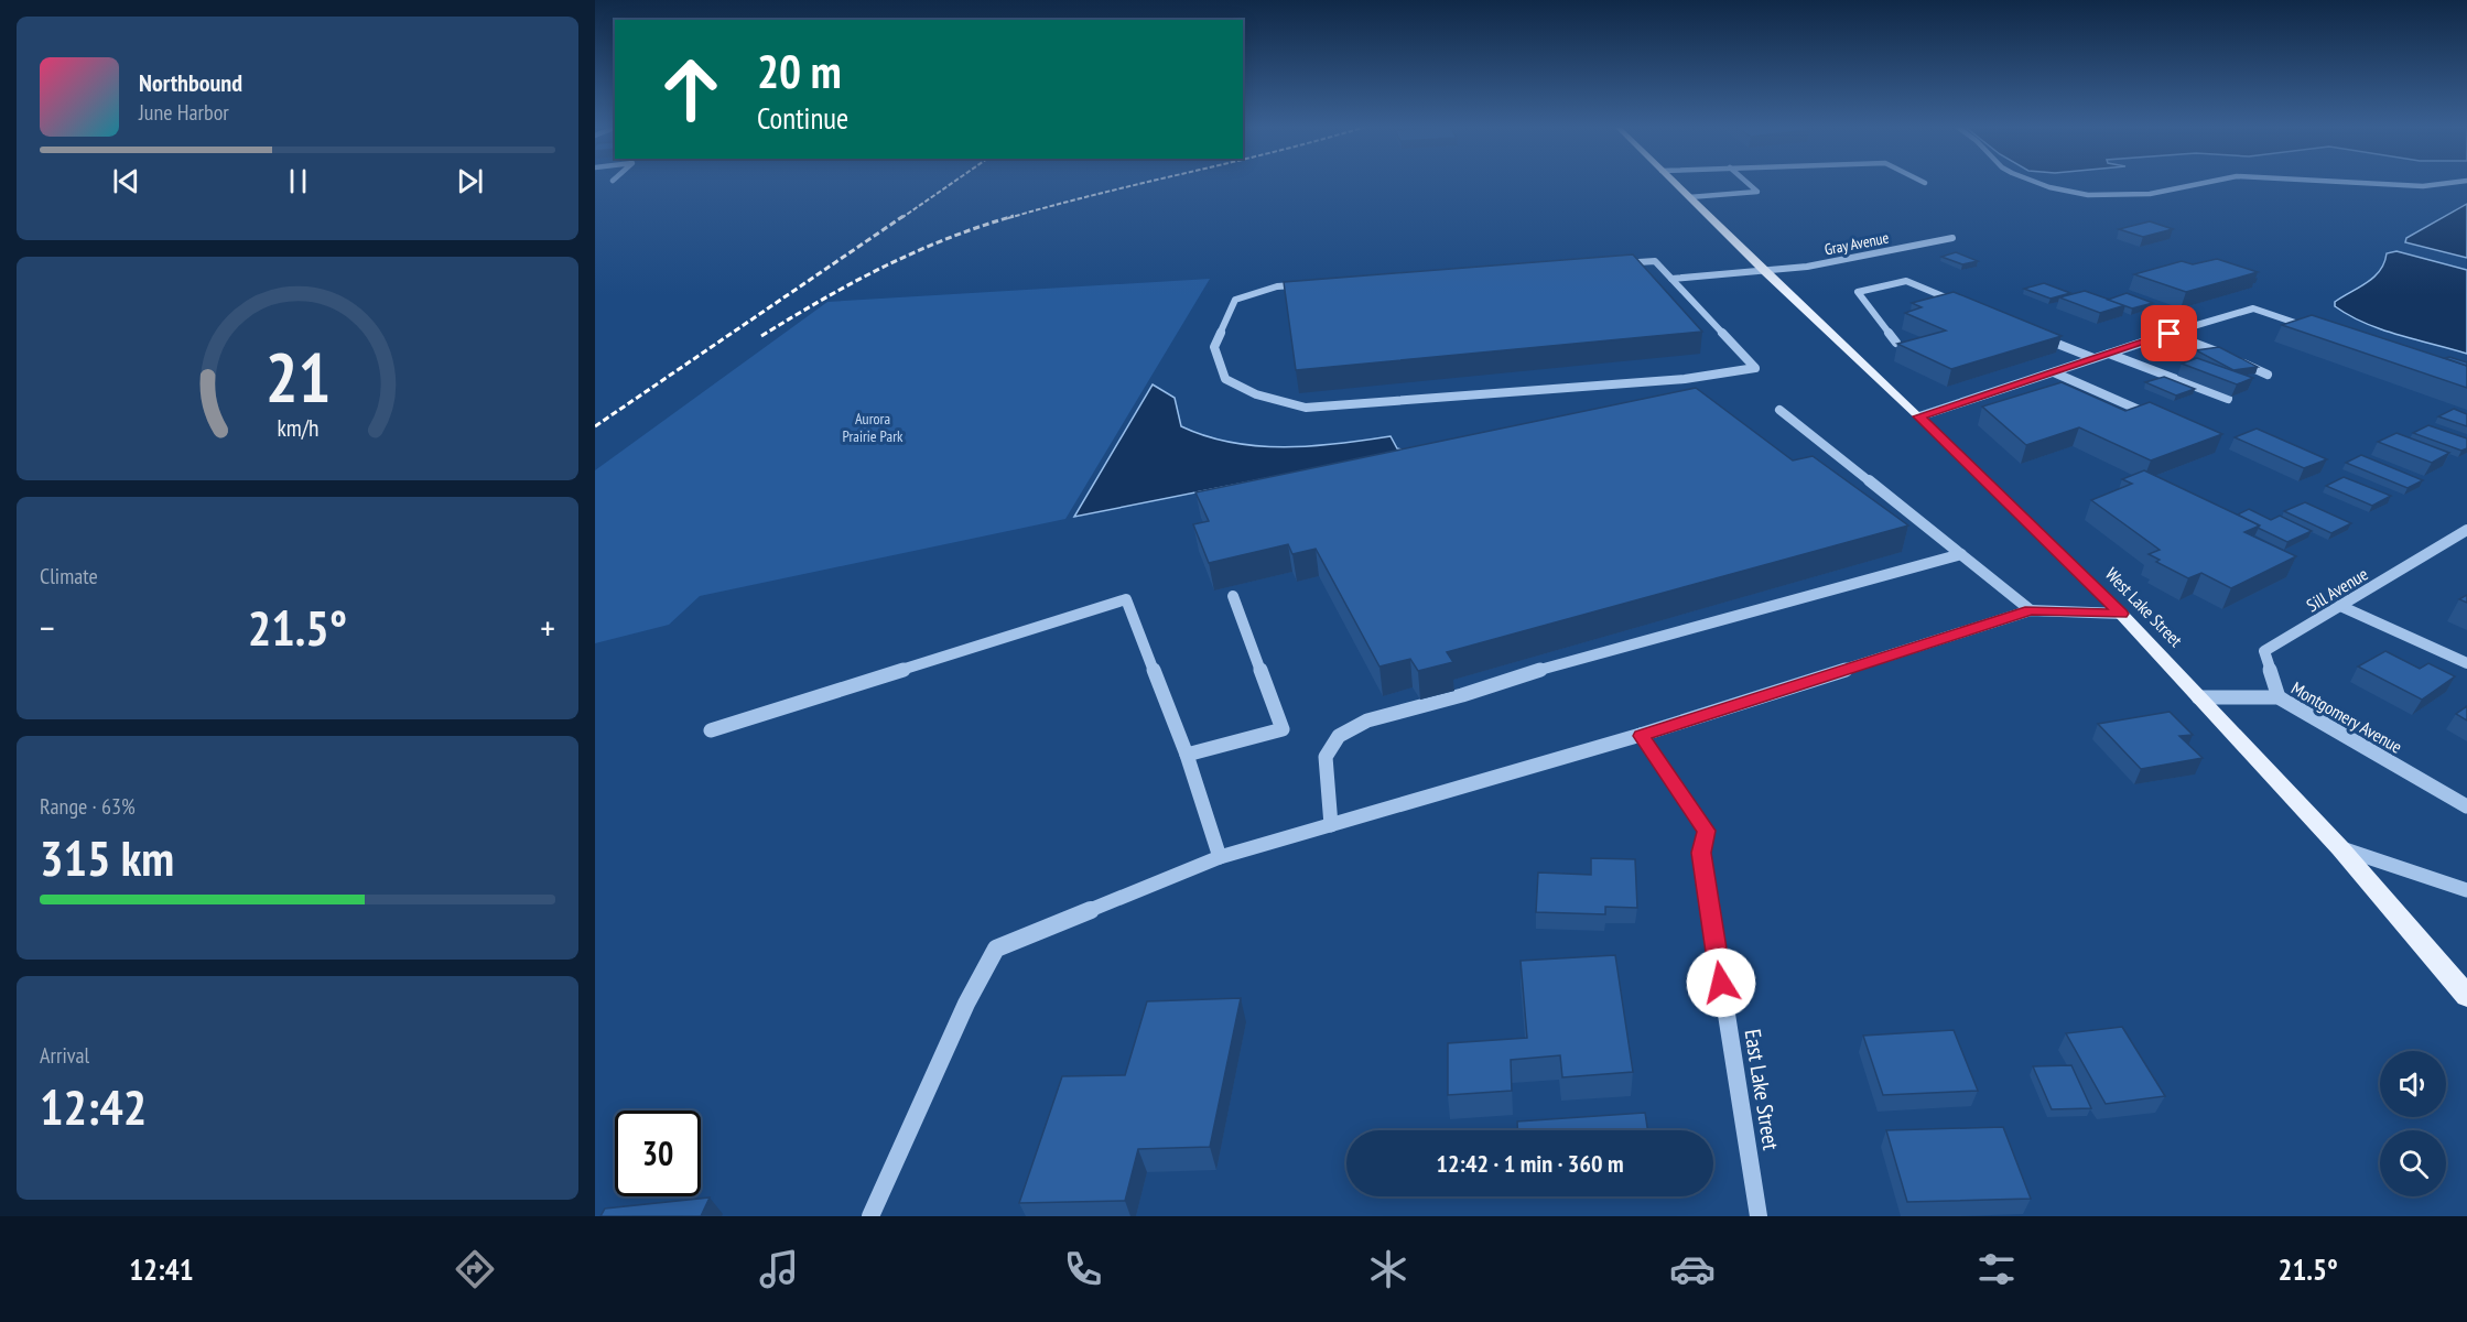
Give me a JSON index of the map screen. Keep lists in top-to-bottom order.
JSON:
{
  "streets": {
    "main road": ["West Lake Street"],
    "street": [
      "Gray Avenue",
      "Sill Avenue",
      "Montgomery Avenue",
      "East Lake Street"
    ]
  },
  "crossings": [
    ["Gray Avenue", "West Lake Street"],
    ["Sill Avenue", "Montgomery Avenue"],
    ["West Lake Street", "Montgomery Avenue"]
  ],
  "parks": ["Aurora Prairie Park"],
  "page": {
    "turn": ["20 m", "Continue"],
    "song": ["Northbound", "June Harbor"],
    "tile": [
      "Climate",
      ["Range · 63%", "315 km"],
      ["Arrival", "12:42"]
    ],
    "heat": ["−", "21.5°", "+"],
    "limit": "30",
    "trip": "12:42 · 1 min · 360 m",
    "tabs": ["12:41", "21.5°"],
    "gauge": ["21", "km/h"]
  }
}
